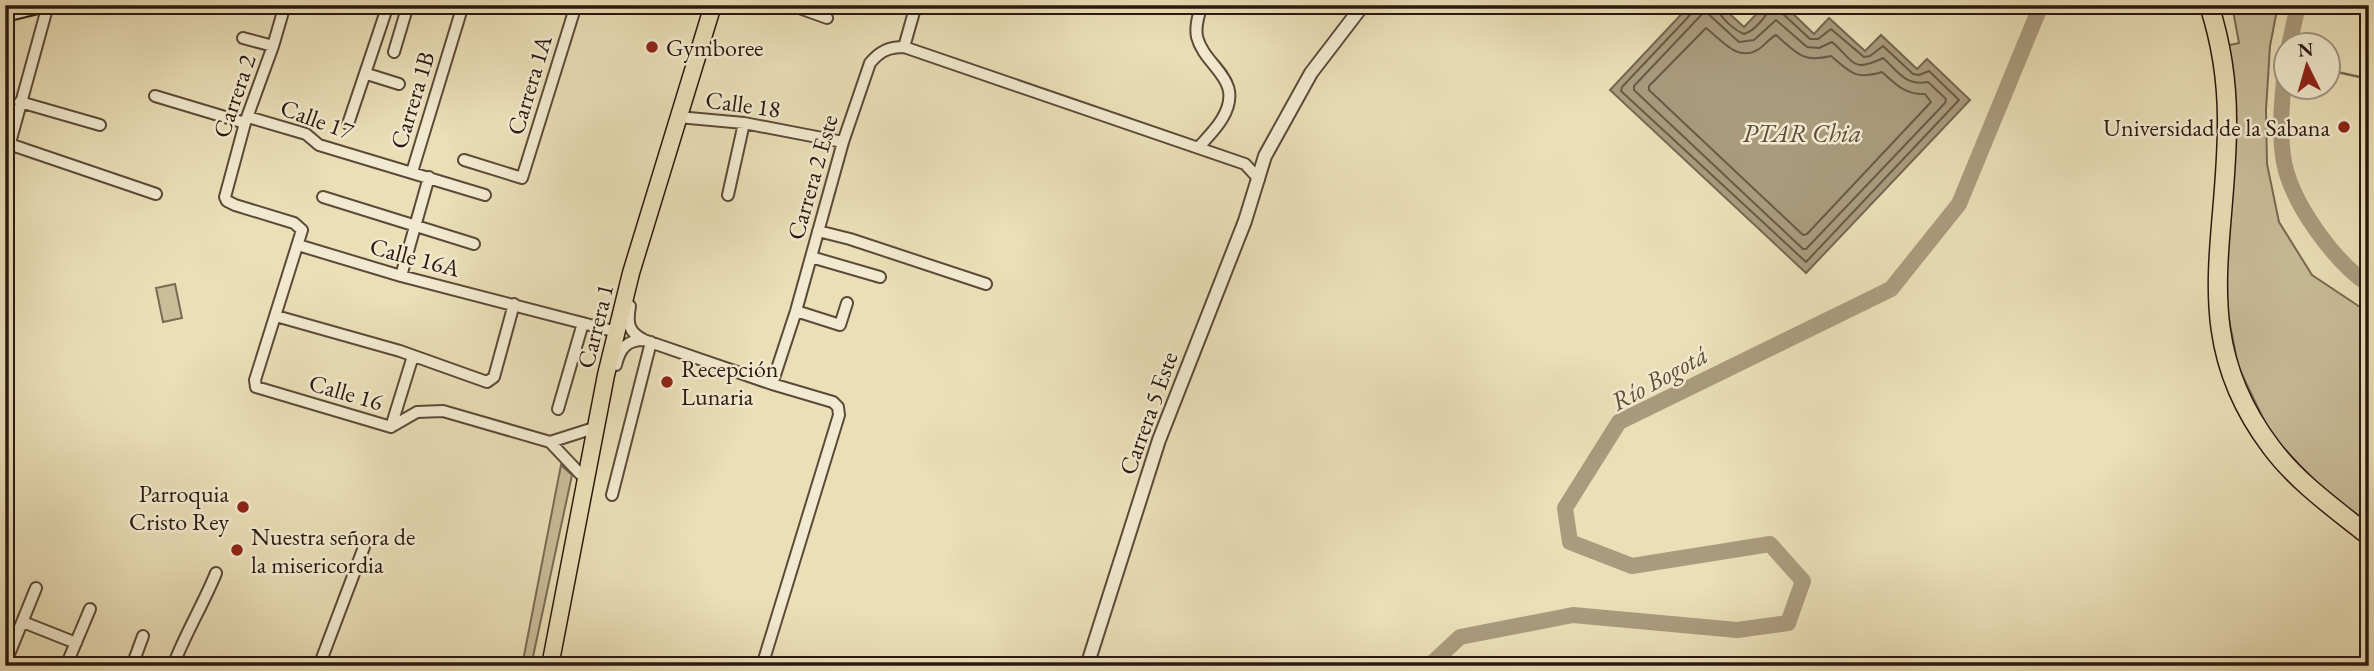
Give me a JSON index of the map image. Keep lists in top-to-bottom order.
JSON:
{
  "streets": {
    "main road": ["Carrera 1"],
    "street": [
      "Carrera 1A",
      "Carrera 2",
      "Carrera 1B",
      "Calle 18",
      "Calle 17",
      "Carrera 2 Este",
      "Calle 16A",
      "Calle 16",
      "Carrera 5 Este"
    ]
  },
  "crossings": [
    ["Carrera 2", "Calle 17"],
    ["Carrera 2", "Calle 16A"],
    ["Carrera 1B", "Calle 17"],
    ["Carrera 1B", "Calle 16A"],
    ["Calle 18", "Carrera 2 Este"],
    ["Calle 18", "Carrera 1"],
    ["Calle 16A", "Carrera 1"]
  ],
  "water": ["PTAR Chia", "Río Bogotá"],
  "places": [
    "Gymboree",
    "Universidad de la Sabana",
    "Recepción Lunaria",
    "Parroquia Cristo Rey",
    "Nuestra señora de la misericordia"
  ],
  "north": "top"
}
